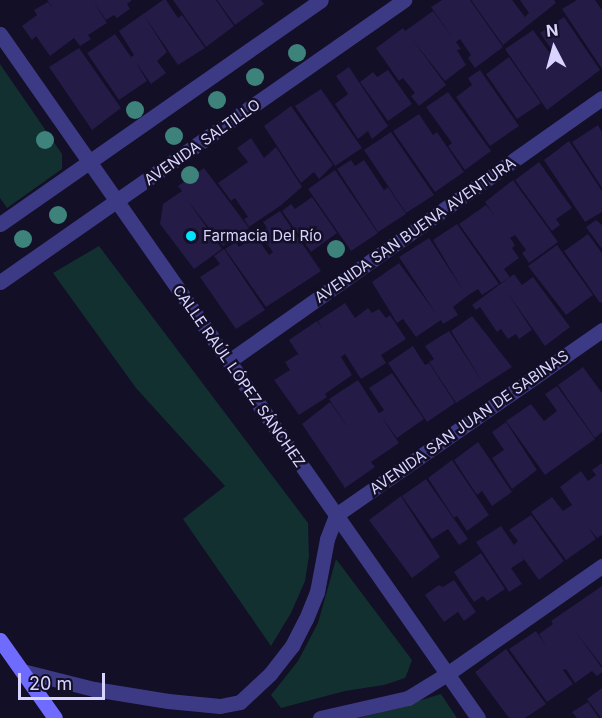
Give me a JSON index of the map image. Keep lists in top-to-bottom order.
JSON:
{
  "streets": {
    "street": [
      "AVENIDA SALTILLO",
      "AVENIDA SAN BUENA AVENTURA",
      "CALLE RAÚL LÓPEZ SÁNCHEZ",
      "AVENIDA SAN JUAN DE SABINAS"
    ]
  },
  "crossings": [
    ["AVENIDA SALTILLO", "CALLE RAÚL LÓPEZ SÁNCHEZ"],
    ["AVENIDA SAN BUENA AVENTURA", "CALLE RAÚL LÓPEZ SÁNCHEZ"],
    ["CALLE RAÚL LÓPEZ SÁNCHEZ", "AVENIDA SAN JUAN DE SABINAS"]
  ],
  "places": ["Farmacia Del Río"],
  "scale_bar": "20 m",
  "north": "top"
}
